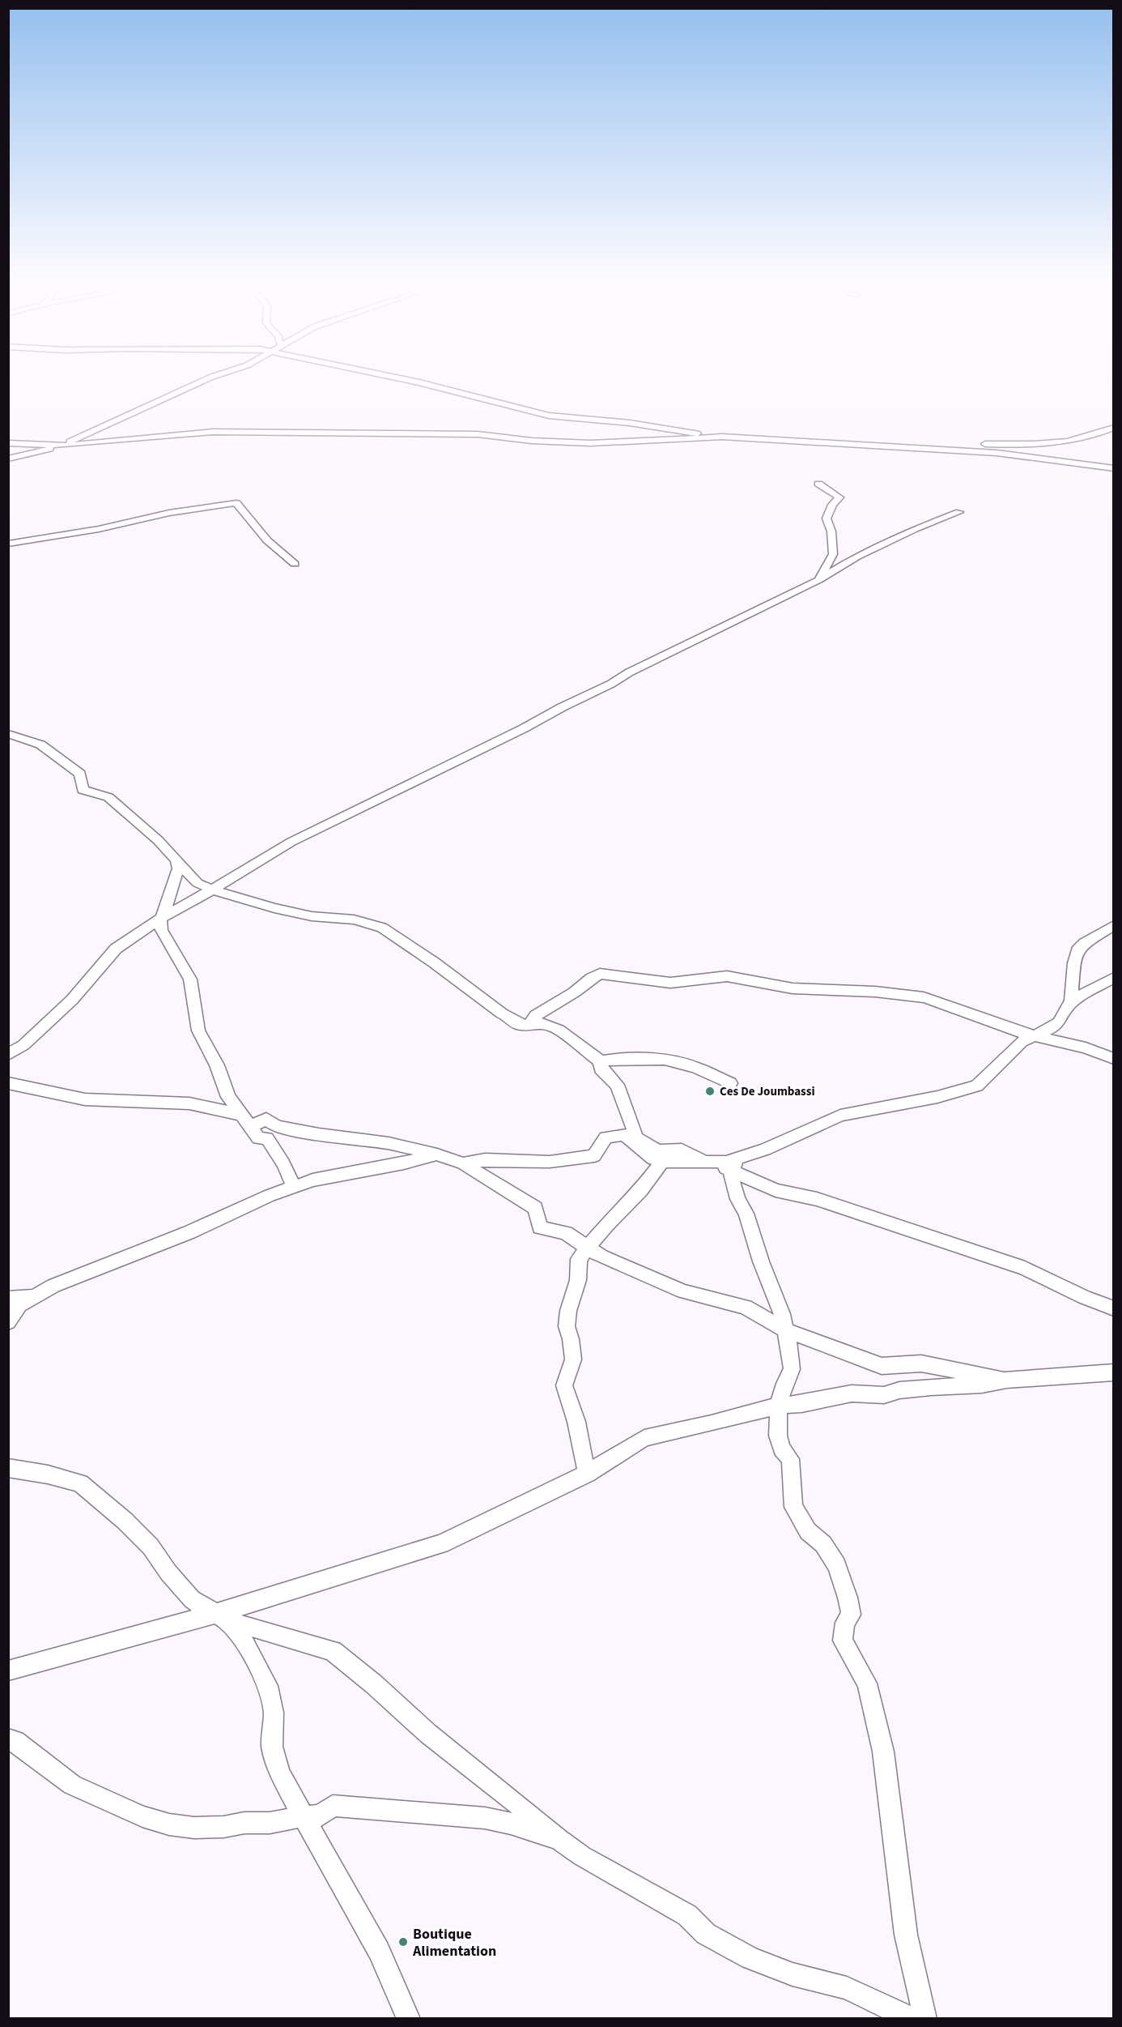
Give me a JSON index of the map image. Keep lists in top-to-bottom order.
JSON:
{
  "places": ["Ces De Joumbassi", "Boutique Alimentation"]
}
